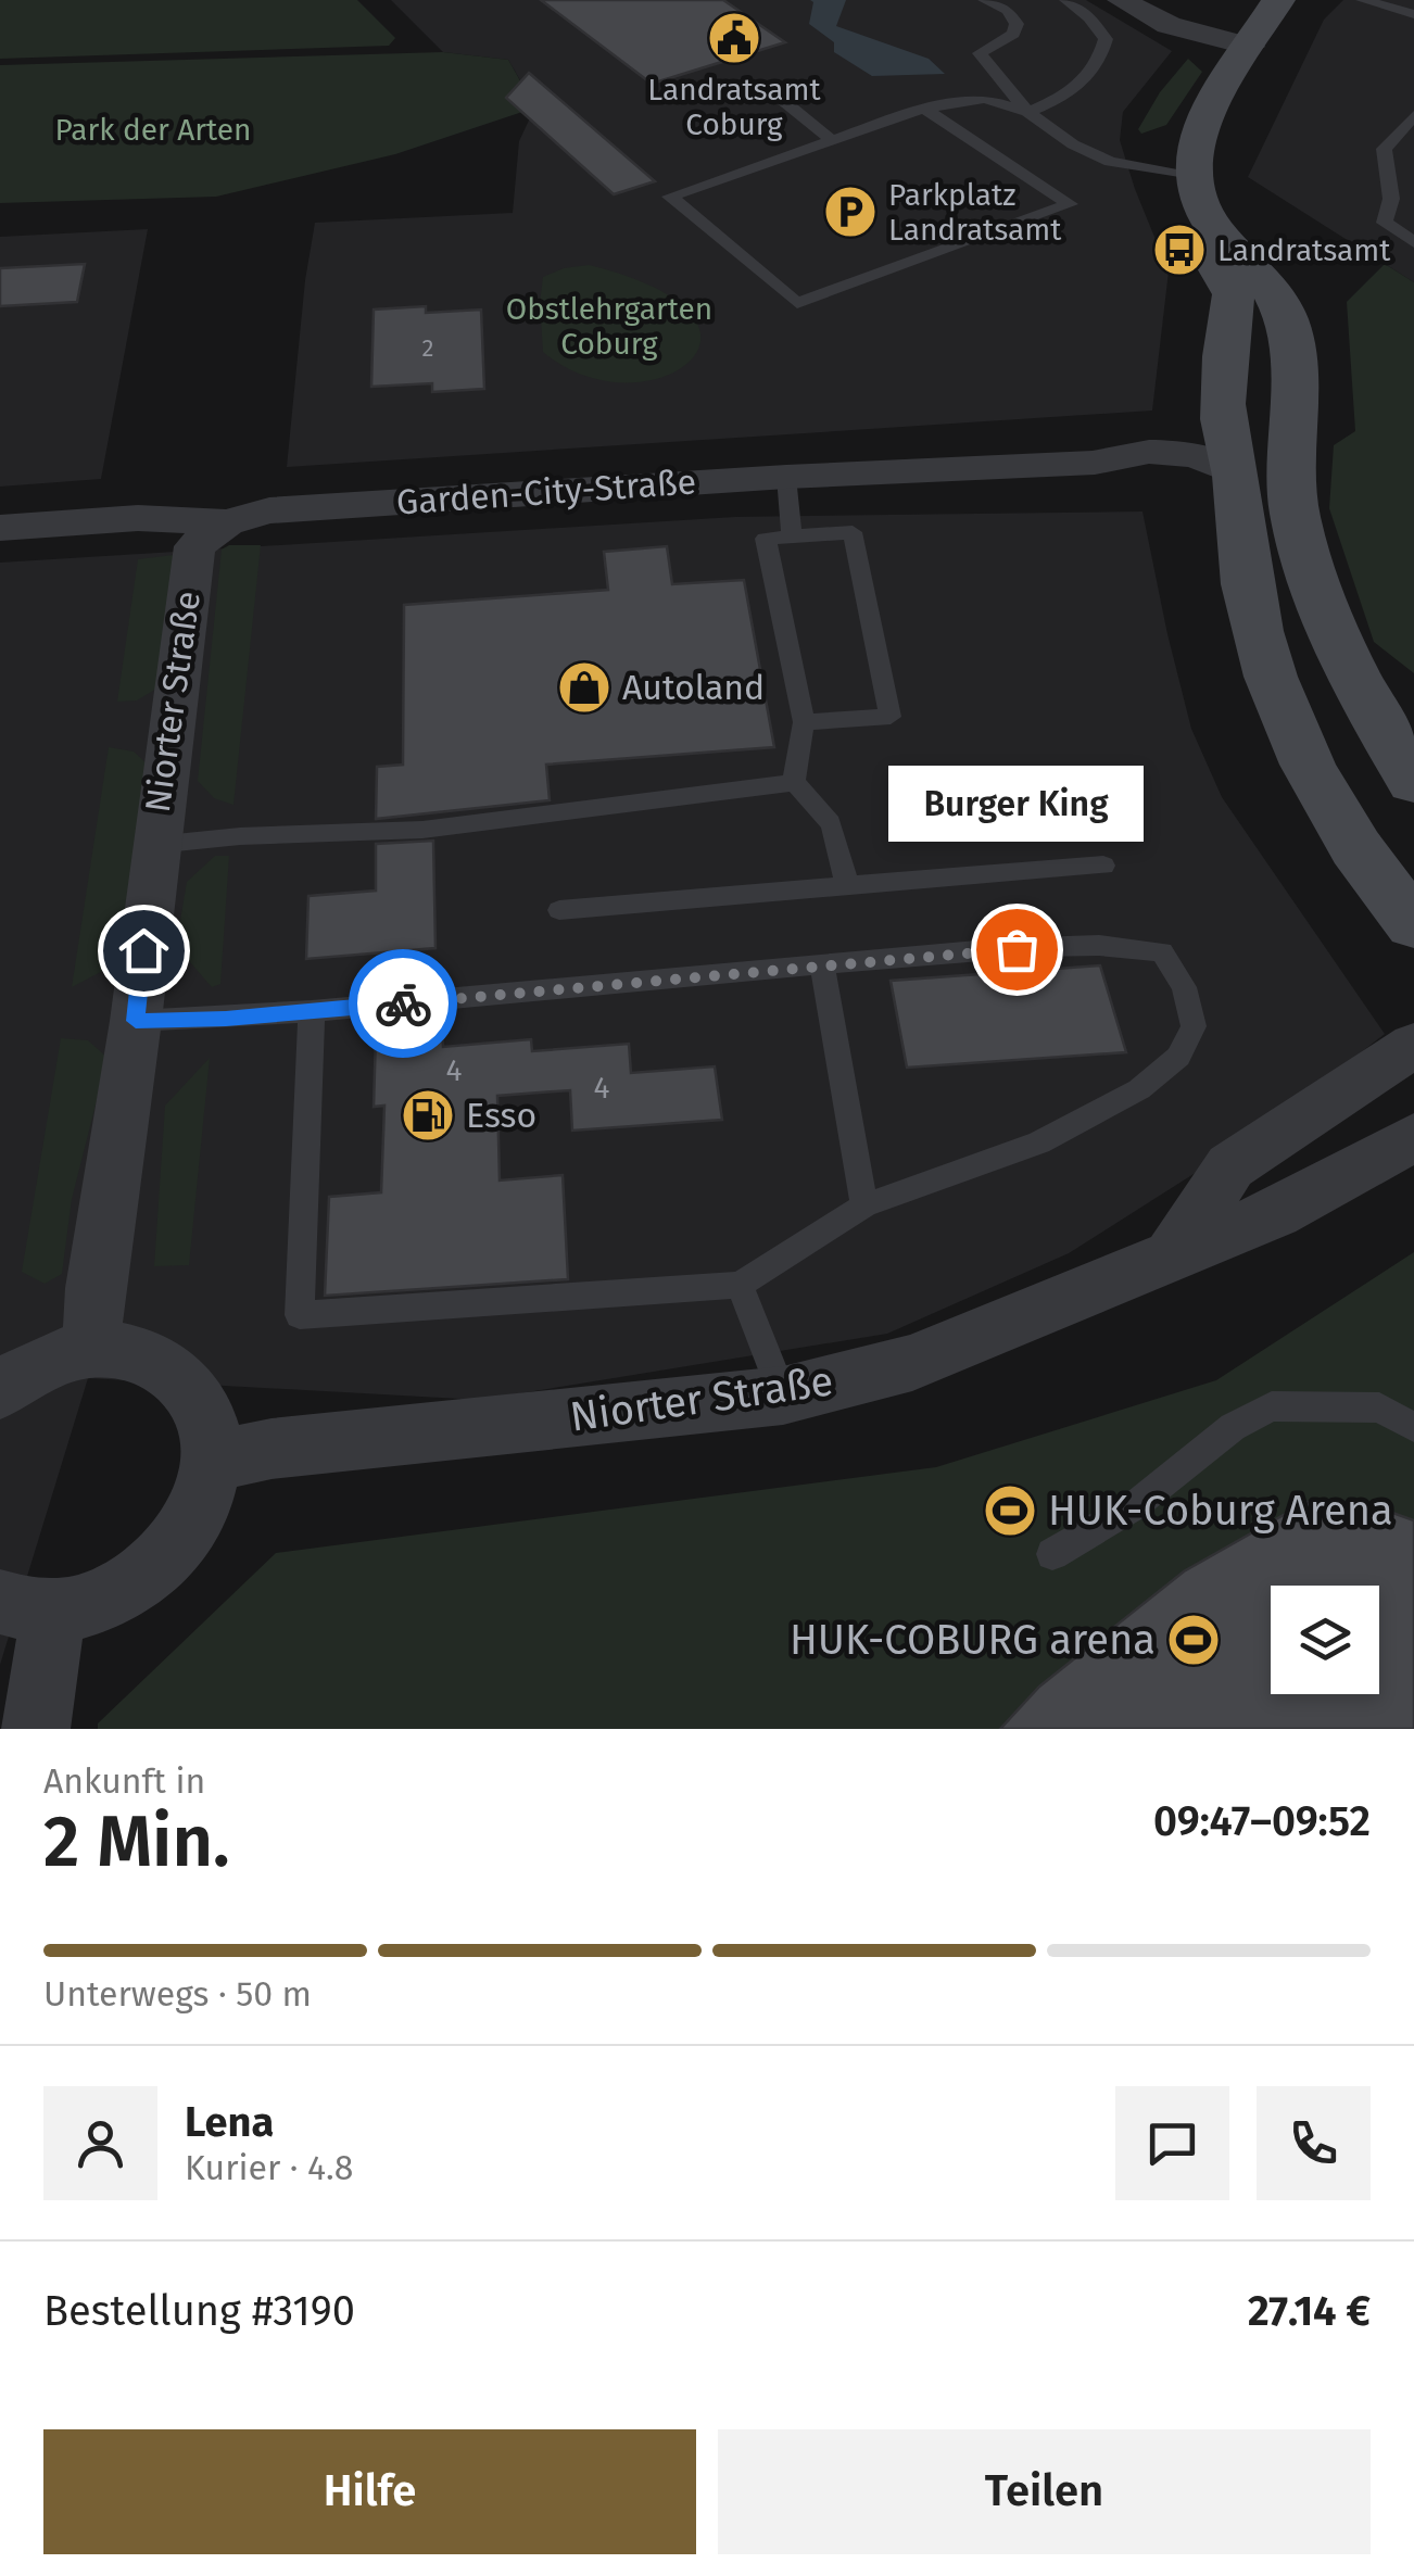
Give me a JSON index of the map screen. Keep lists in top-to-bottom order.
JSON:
{
  "streets": {
    "street": ["Garden-City-Straße", "Niorter Straße"]
  },
  "crossings": [
    ["Garden-City-Straße", "Niorter Straße"]
  ],
  "parks": ["Park der Arten", "Obstlehrgarten Coburg"],
  "places": {
    "public building": ["Landratsamt Coburg"],
    "parking": ["Parkplatz Landratsamt"],
    "bus stop": ["Landratsamt"],
    "shop": ["Autoland"],
    "other": ["Burger King"],
    "fuel station": ["Esso"],
    "sports": ["HUK-Coburg Arena", "HUK-COBURG arena"]
  },
  "house_numbers": ["2", "4", "4"],
  "page": {
    "bubble": "Burger King",
    "heading": ["2 Min.", "Ankunft in", "09:47–09:52"],
    "panel": [
      "Lena",
      "Kurier · 4.8",
      "Bestellung #3190",
      "27.14 €"
    ],
    "bar": "Unterwegs · 50 m",
    "buttons": ["Hilfe", "Teilen"]
  }
}
